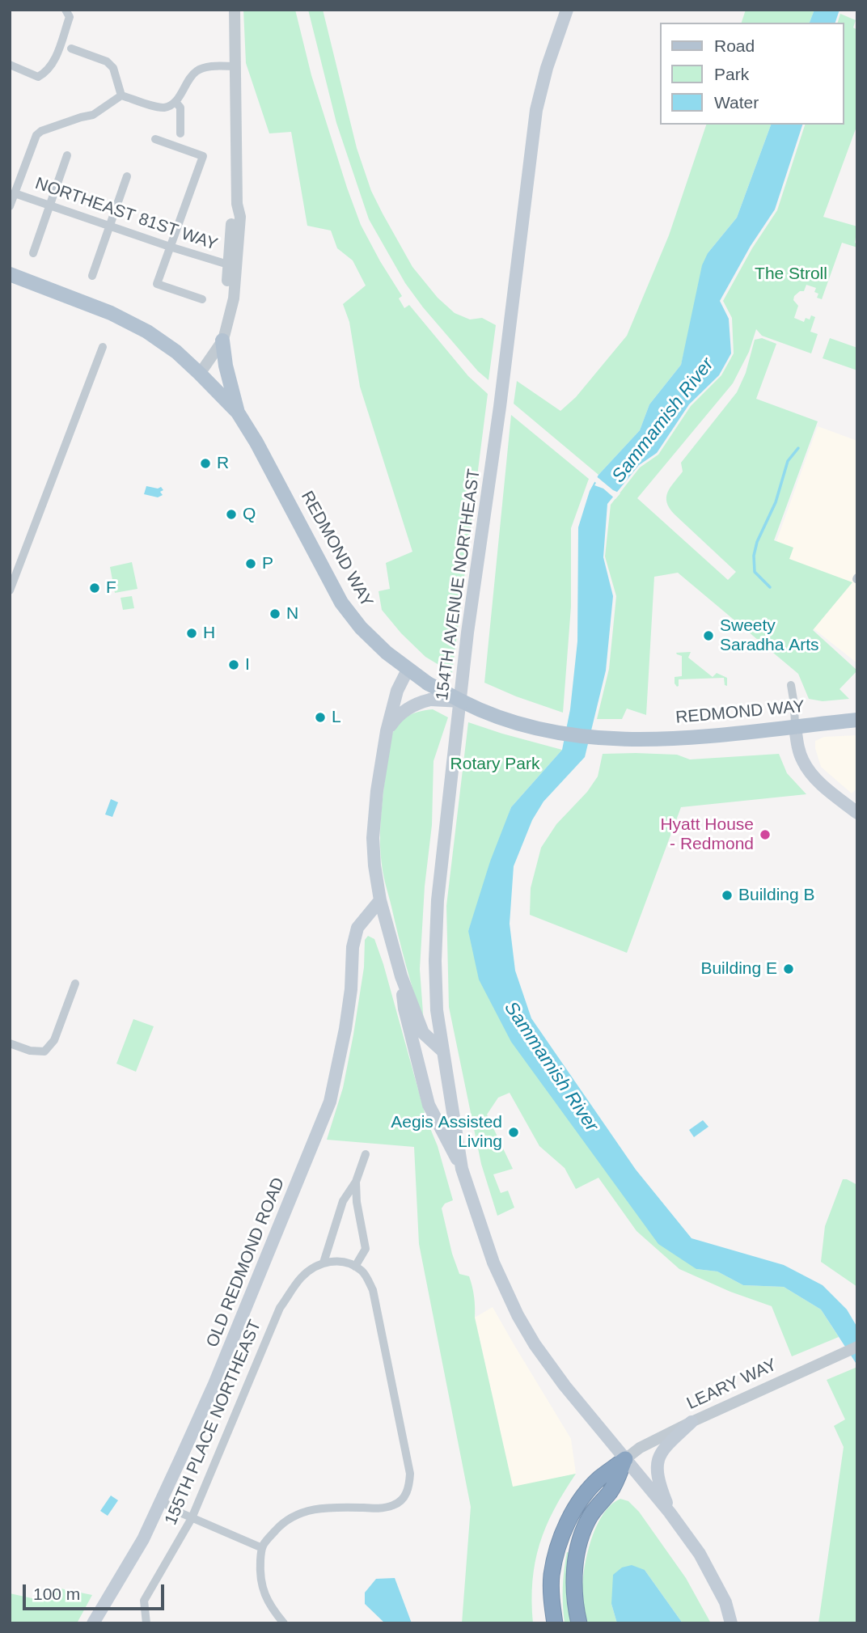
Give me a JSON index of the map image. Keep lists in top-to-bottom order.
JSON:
{
  "streets": {
    "main road": ["REDMOND WAY", "154TH AVENUE NORTHEAST", "OLD REDMOND ROAD"],
    "street": ["NORTHEAST 81ST WAY", "LEARY WAY", "155TH PLACE NORTHEAST"]
  },
  "water": ["Sammamish River"],
  "parks": ["The Stroll", "Rotary Park"],
  "places": [
    "R",
    "Q",
    "P",
    "F",
    "N",
    "H",
    "Sweety Saradha Arts",
    "I",
    "L",
    "Hyatt House - Redmond",
    "Building B",
    "Building E",
    "Aegis Assisted Living"
  ],
  "legend": ["Road", "Park", "Water"],
  "scale_bar": "100 m"
}
